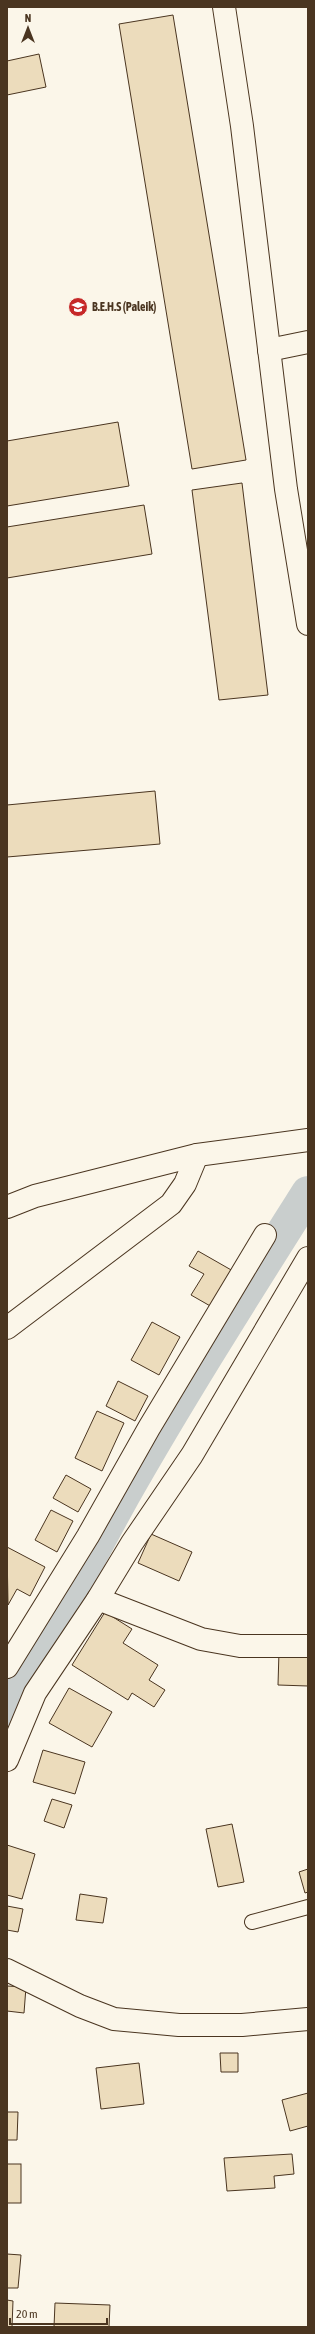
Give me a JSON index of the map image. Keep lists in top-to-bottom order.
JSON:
{
  "places": {
    "school or university": ["B.E.H.S (Paleik)"]
  },
  "scale_bar": "20 m",
  "north": "top"
}
